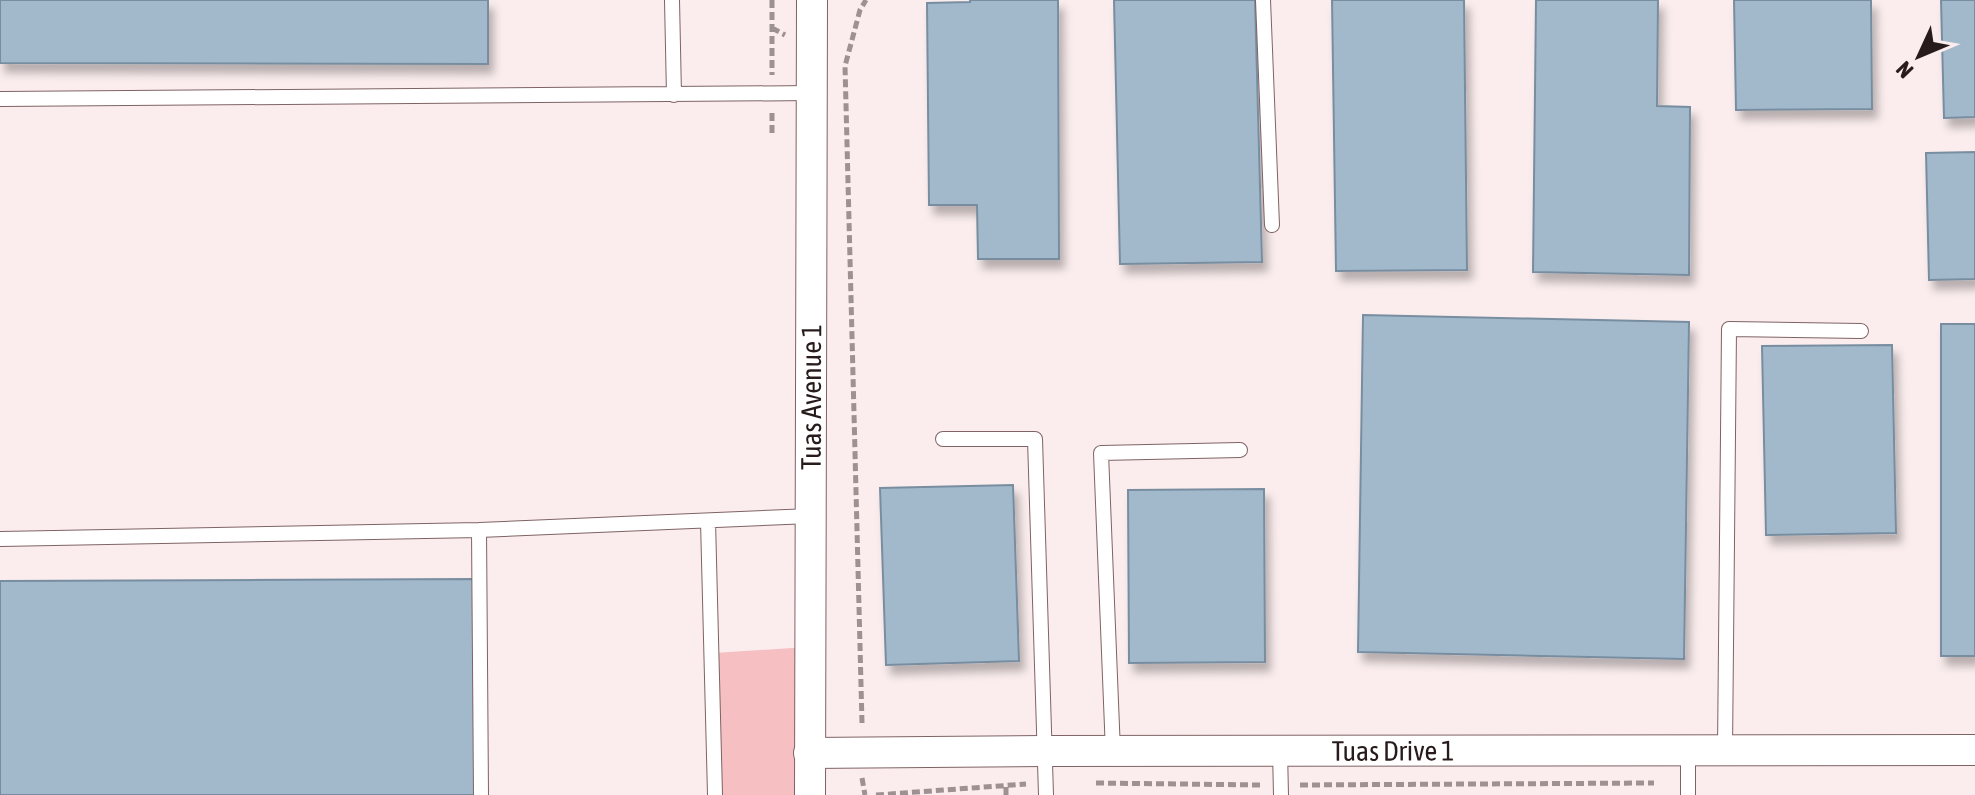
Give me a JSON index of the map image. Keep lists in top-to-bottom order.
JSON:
{
  "streets": {
    "street": ["Tuas Avenue 1", "Tuas Drive 1"]
  },
  "crossings": [
    ["Tuas Avenue 1", "Tuas Drive 1"]
  ],
  "north": "bottom left"
}
